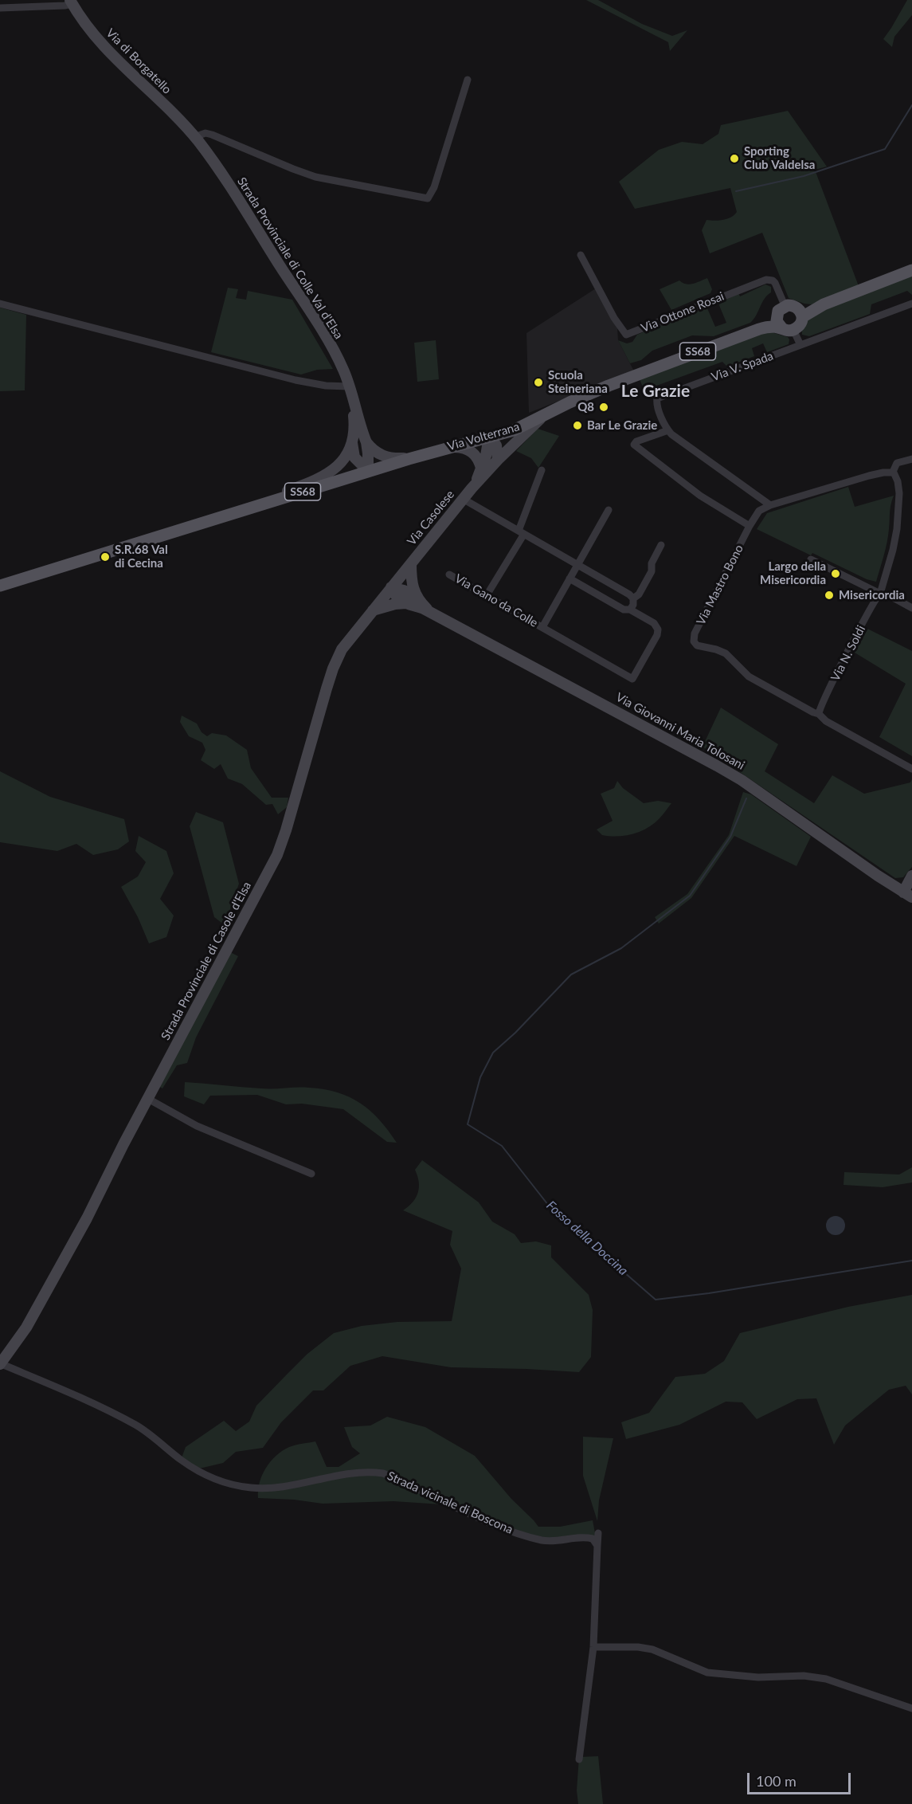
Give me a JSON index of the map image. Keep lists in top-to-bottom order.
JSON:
{
  "streets": {
    "main road": [
      "Via di Borgatello",
      "Strada Provinciale di Colle Val d'Elsa",
      "SS68",
      "Via Volterrana",
      "Via Casolese",
      "Via Giovanni Maria Tolosani",
      "Strada Provinciale di Casole d'Elsa"
    ],
    "street": [
      "Via Ottone Rosai",
      "Via V. Spada",
      "Via Mastro Bono",
      "Via Gano da Colle",
      "Via N. Soldi",
      "Strada vicinale di Boscona"
    ]
  },
  "crossings": [
    ["Via di Borgatello", "Strada Provinciale di Colle Val d'Elsa"],
    ["Strada Provinciale di Colle Val d'Elsa", "SS68"],
    ["Via Ottone Rosai", "Via Volterrana"],
    ["SS68", "Via Volterrana"],
    ["Via Volterrana", "Via Casolese"],
    ["Via Casolese", "Strada Provinciale di Casole d'Elsa"],
    ["Via Mastro Bono", "Via N. Soldi"],
    ["Via Giovanni Maria Tolosani", "Strada Provinciale di Casole d'Elsa"],
    ["Strada Provinciale di Casole d'Elsa", "Strada vicinale di Boscona"]
  ],
  "districts": ["Le Grazie"],
  "water": ["Fosso della Doccina"],
  "places": [
    "Sporting Club Valdelsa",
    "Scuola Steineriana",
    "Q8",
    "Bar Le Grazie",
    "S.R.68 Val di Cecina",
    "Largo della Misericordia",
    "Misericordia"
  ],
  "scale_bar": "100 m"
}
